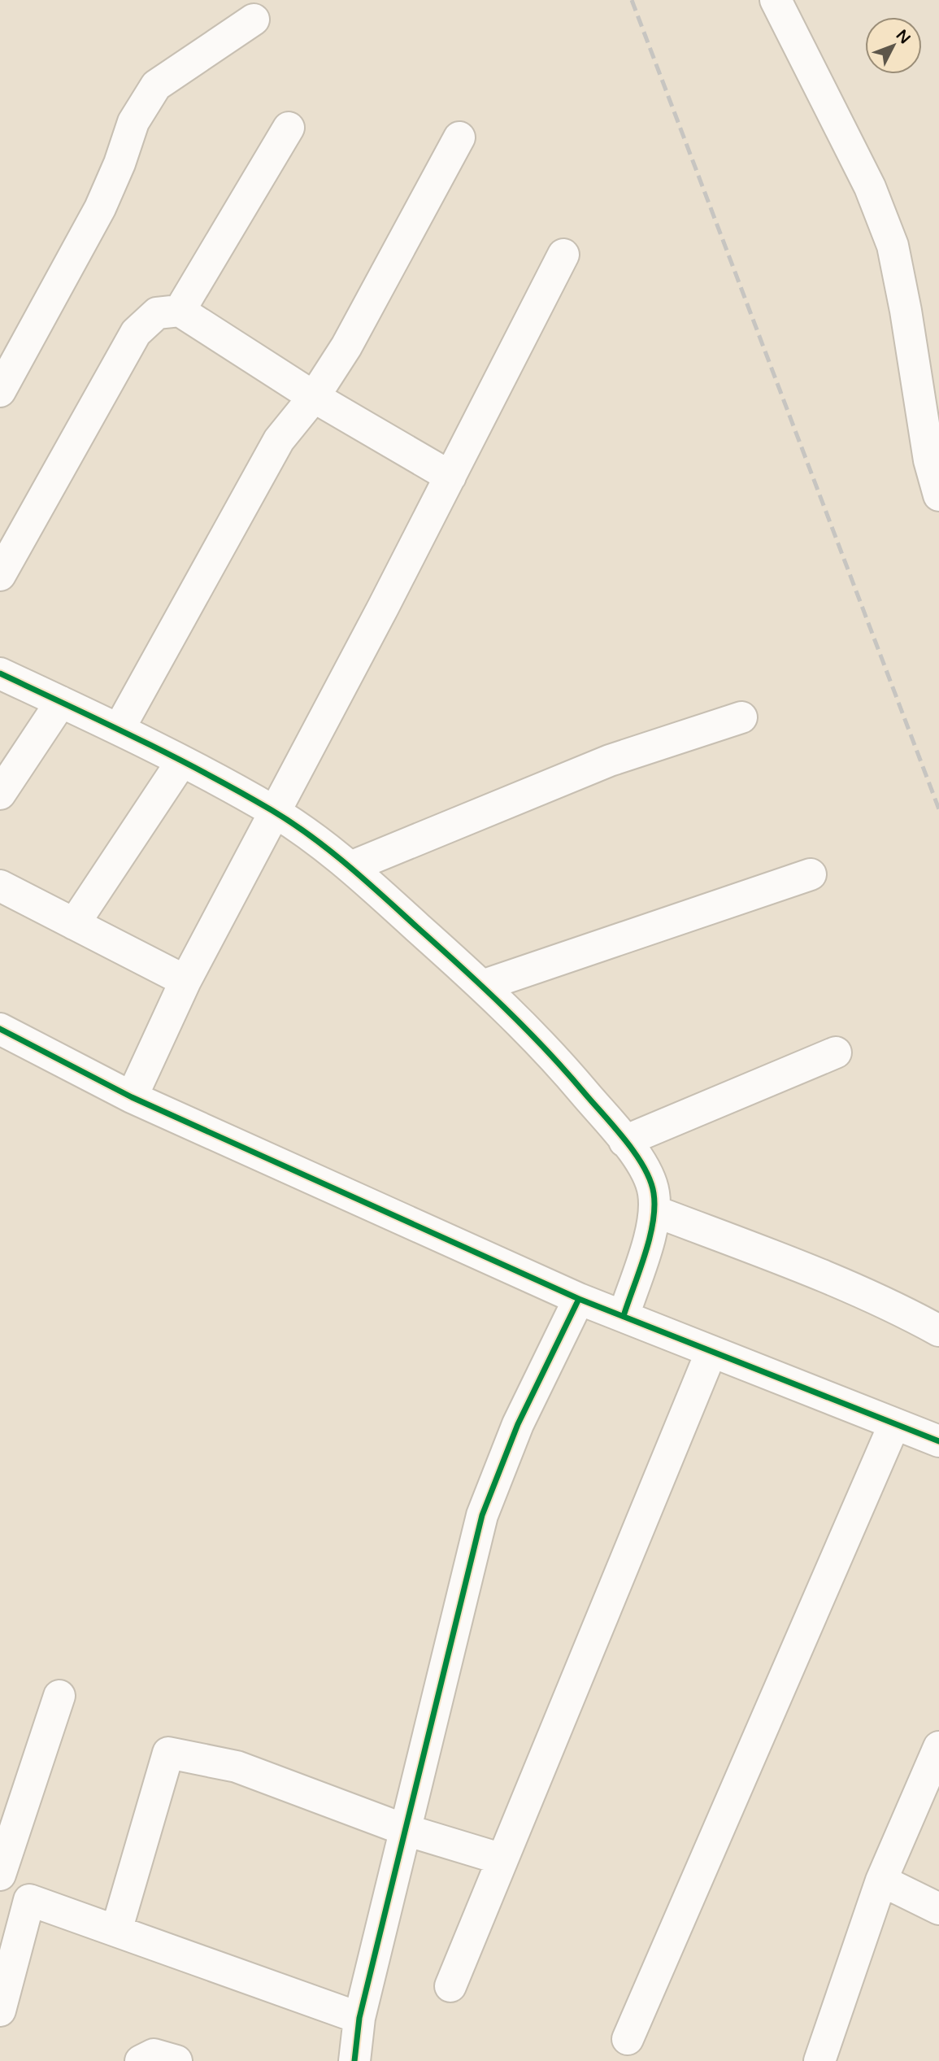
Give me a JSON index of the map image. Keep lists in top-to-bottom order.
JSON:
{
  "north": "top right"
}
